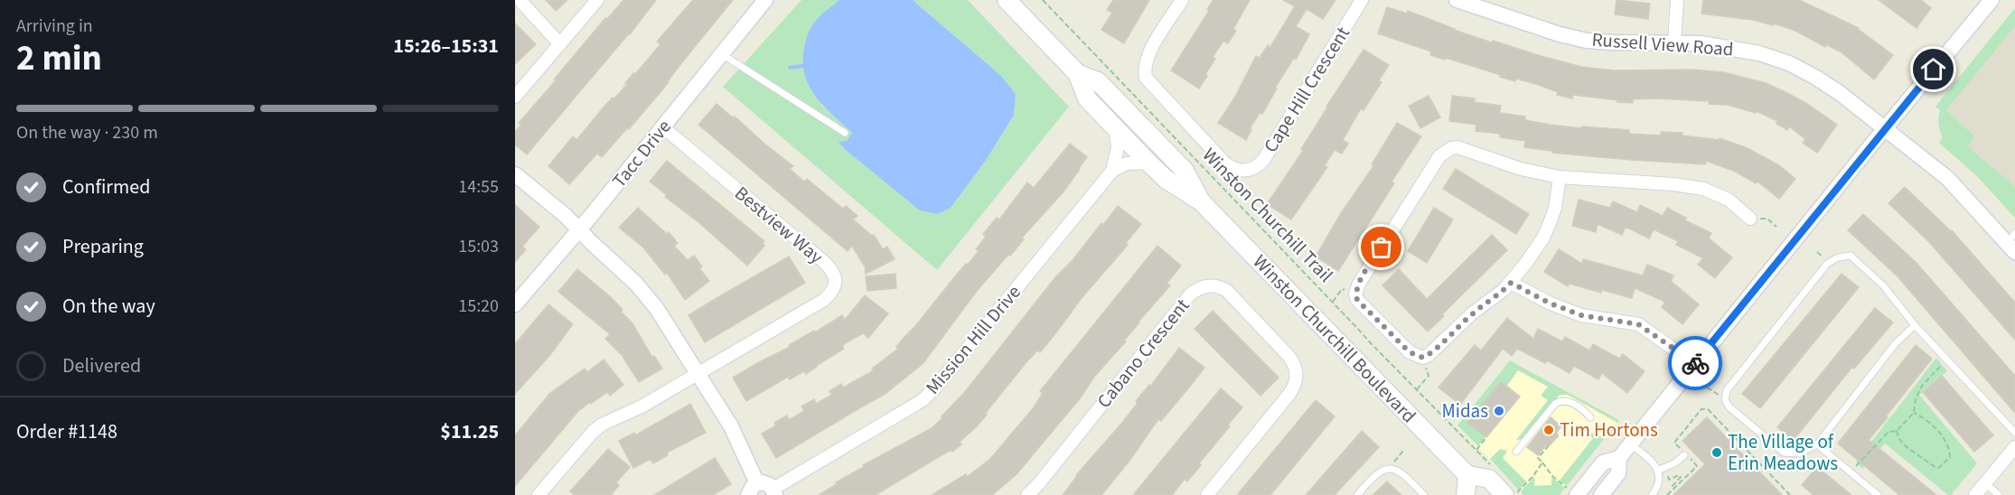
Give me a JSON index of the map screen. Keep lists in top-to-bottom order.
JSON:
{
  "streets": {
    "main road": ["Winston Churchill Boulevard"],
    "street": [
      "Russell View Road",
      "Cape Hill Crescent",
      "Tacc Drive",
      "Bestview Way",
      "Mission Hill Drive",
      "Cabano Crescent"
    ],
    "path": ["Winston Churchill Trail"]
  },
  "crossings": [
    ["Tacc Drive", "Bestview Way"]
  ],
  "places": ["Midas", "Tim Hortons", "The Village of Erin Meadows"],
  "page": {
    "heading": ["2 min", "Arriving in", "15:26–15:31"],
    "panel": ["Order #1148", "$11.25"],
    "bar": "On the way · 230 m",
    "list": [
      ["Confirmed", "14:55"],
      ["Preparing", "15:03"],
      ["On the way", "15:20"],
      "Delivered"
    ]
  }
}
